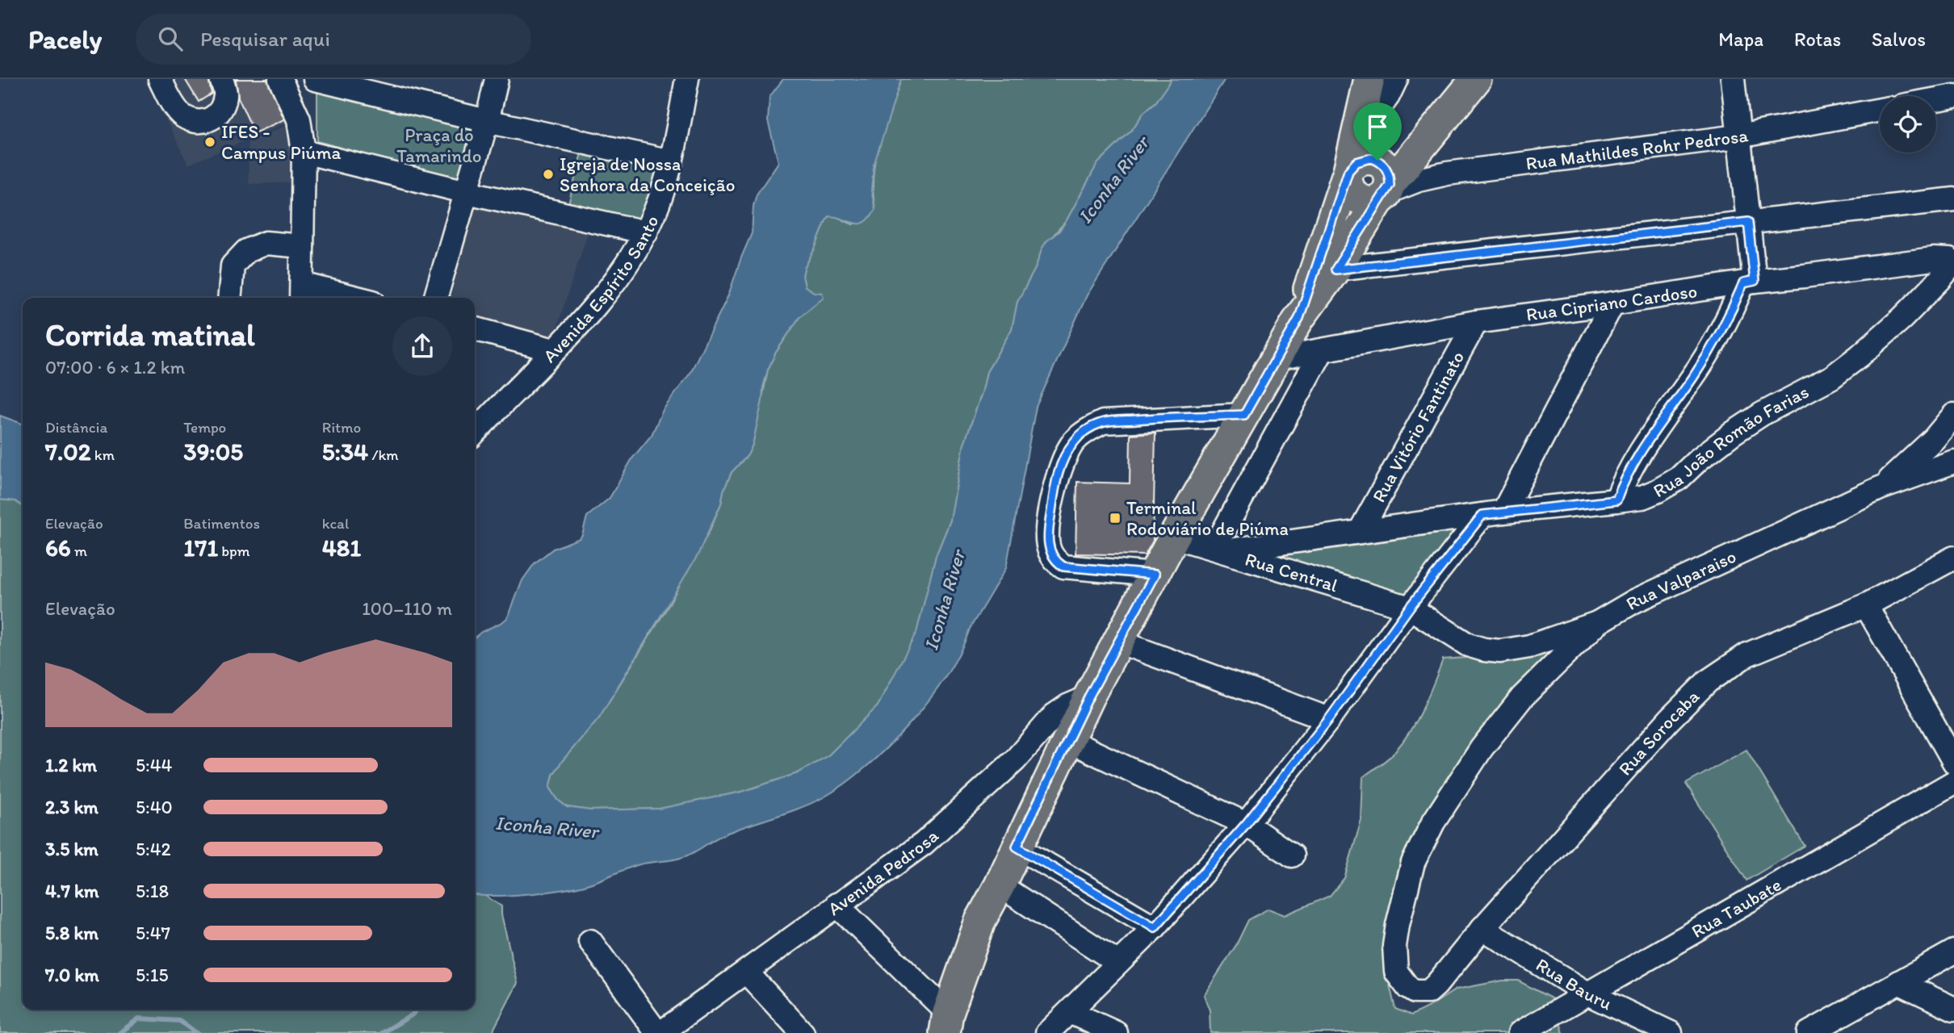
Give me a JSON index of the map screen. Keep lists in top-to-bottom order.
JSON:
{
  "streets": {
    "street": [
      "Rua Mathildes Rohr Pedrosa",
      "Avenida Espírito Santo",
      "Rua Cipriano Cardoso",
      "Rua Vitório Fantinato",
      "Rua João Romão Farias",
      "Rua Central",
      "Rua Valparaiso",
      "Rua Sorocaba",
      "Avenida Pedrosa",
      "Rua Taubate",
      "Rua Bauru"
    ]
  },
  "crossings": [
    ["Rua Cipriano Cardoso", "Rua Vitório Fantinato"],
    ["Rua Cipriano Cardoso", "Rua João Romão Farias"],
    ["Rua Vitório Fantinato", "Rua João Romão Farias"],
    ["Rua João Romão Farias", "Rua Central"],
    ["Rua Central", "Rua Valparaiso"],
    ["Rua Valparaiso", "Rua Sorocaba"],
    ["Rua Sorocaba", "Rua Bauru"],
    ["Rua Taubate", "Rua Bauru"]
  ],
  "water": ["Iconha River"],
  "parks": ["Praça do Tamarindo"],
  "places": {
    "other": ["IFES - Campus Piúma", "Igreja de Nossa Senhora da Conceição"],
    "transit": ["Terminal Rodoviário de Piúma"]
  },
  "page": {
    "header": "Pacely",
    "search": "Pesquisar aqui",
    "nav": ["Mapa", "Rotas", "Salvos"],
    "heading": ["Corrida matinal", "07:00 · 6 × 1.2 km"],
    "stats": [
      ["Distância", "7.02 km"],
      ["Tempo", "39:05"],
      ["Ritmo", "5:34 /km"],
      ["Elevação", "66 m"],
      ["Batimentos", "171 bpm"],
      ["kcal", "481"]
    ],
    "chart": ["Elevação", "100–110 m"],
    "list": [
      {
        "name": "1.2 km",
        "note": "5:44"
      },
      {
        "name": "2.3 km",
        "note": "5:40"
      },
      {
        "name": "3.5 km",
        "note": "5:42"
      },
      {
        "name": "4.7 km",
        "note": "5:18"
      },
      {
        "name": "5.8 km",
        "note": "5:47"
      },
      {
        "name": "7.0 km",
        "note": "5:15"
      }
    ]
  }
}
